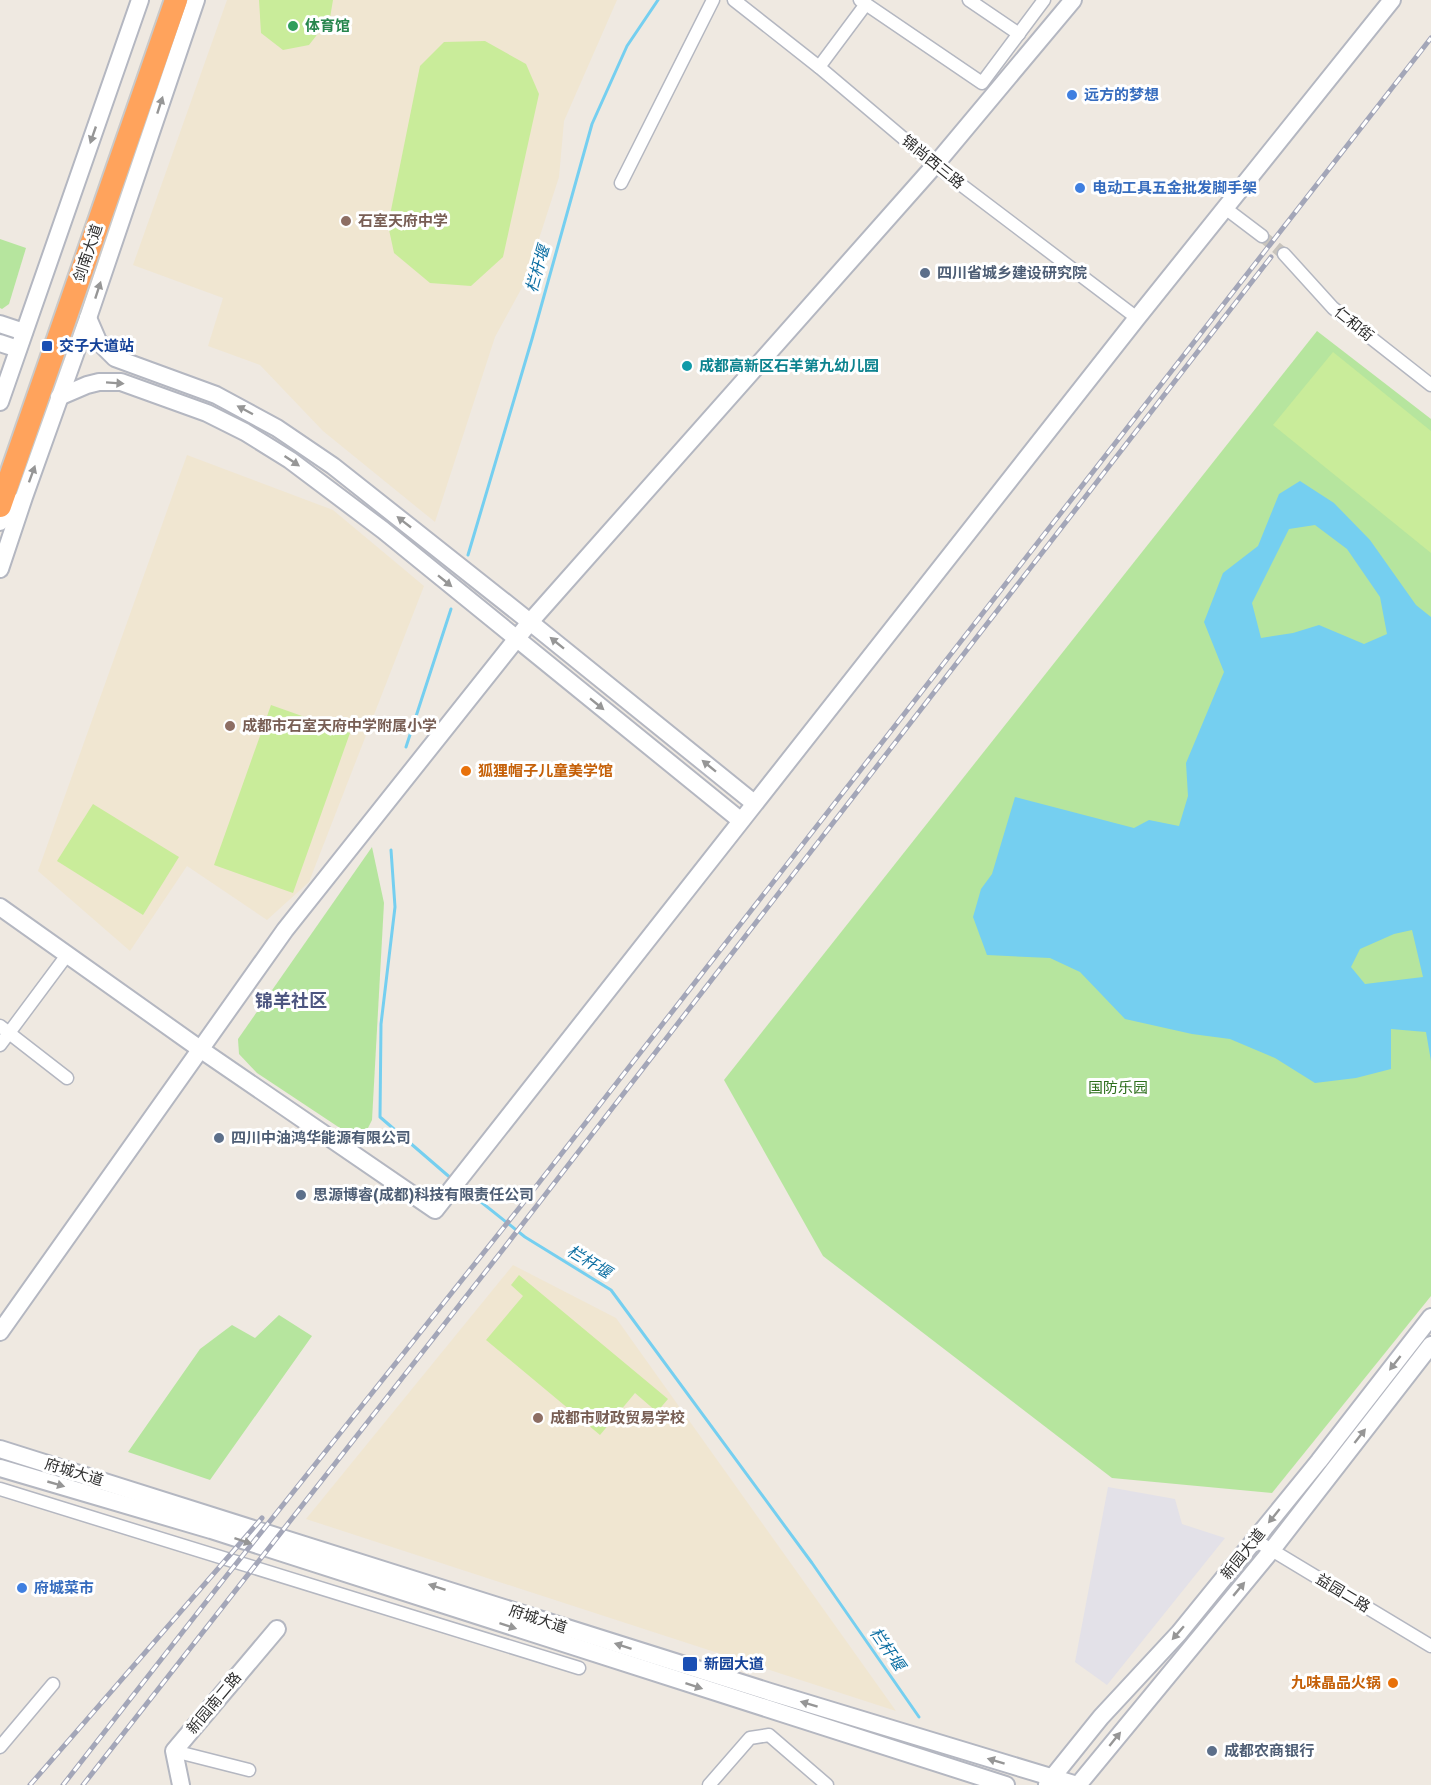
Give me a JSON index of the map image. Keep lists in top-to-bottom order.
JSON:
{
  "streets": {
    "highway": ["剑南大道"],
    "street": [
      "锦尚西三路",
      "仁和街",
      "府城大道",
      "新园大道",
      "益园二路",
      "新园南二路"
    ]
  },
  "crossings": [
    ["府城大道", "新园大道"],
    ["新园大道", "益园二路"]
  ],
  "districts": ["锦羊社区"],
  "water": ["栏杆堰"],
  "parks": ["国防乐园"],
  "places": {
    "other": [
      "体育馆",
      "远方的梦想",
      "电动工具五金批发脚手架",
      "石室天府中学",
      "四川省城乡建设研究院",
      "成都高新区石羊第九幼儿园",
      "成都市石室天府中学附属小学",
      "狐狸帽子儿童美学馆",
      "四川中油鸿华能源有限公司",
      "思源博睿(成都)科技有限责任公司",
      "成都市财政贸易学校",
      "府城菜市",
      "九味晶品火锅",
      "成都农商银行"
    ],
    "transit": ["交子大道站", "新园大道"]
  }
}
